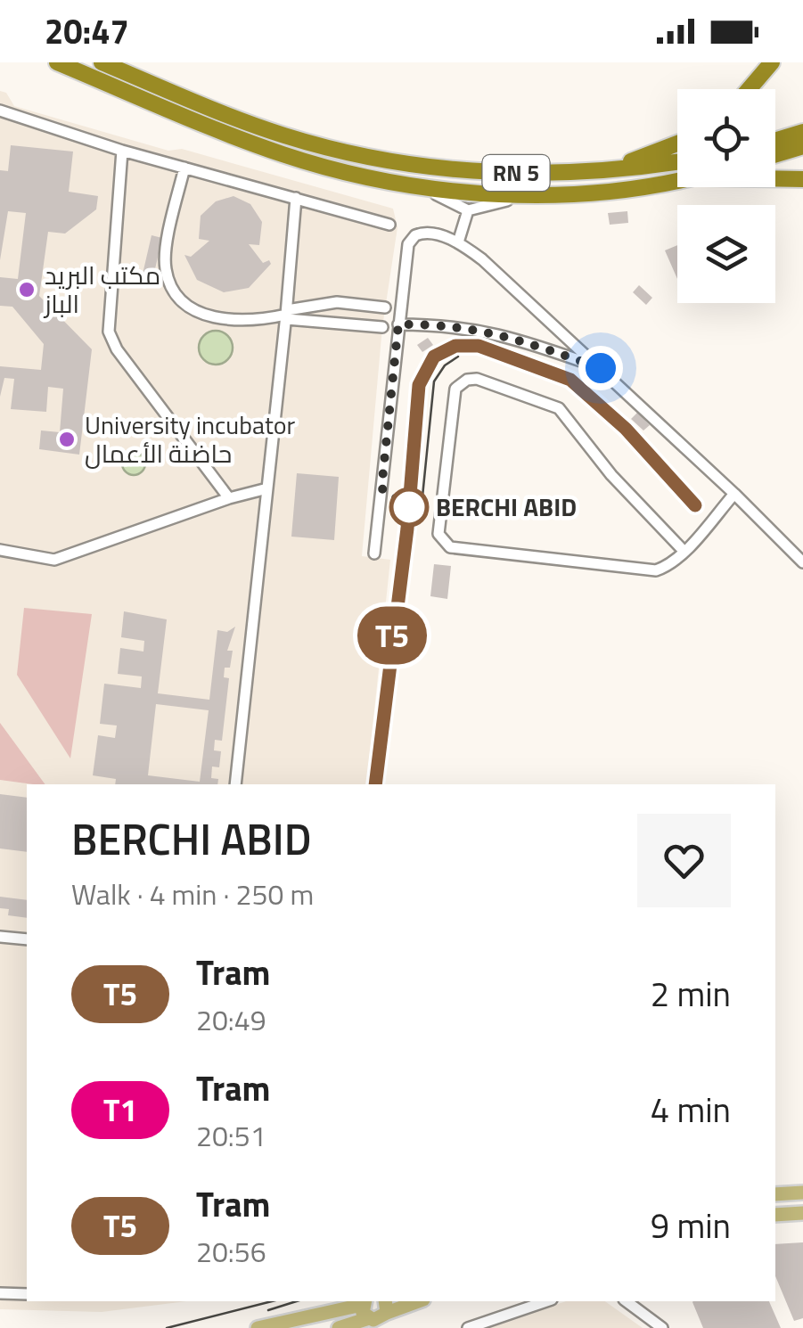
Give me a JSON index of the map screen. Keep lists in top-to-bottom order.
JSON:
{
  "streets": {
    "highway": ["RN 5"]
  },
  "places": ["مكتب البريد الباز", "University incubator حاضنة الأعمال", "BERCHI ABID"],
  "lines": ["tram line T5"],
  "page": {
    "status": "20:47",
    "on_map": "T5",
    "heading": ["BERCHI ABID", "Walk · 4 min · 250 m"],
    "list": [
      {
        "mark": "T5",
        "name": "Tram",
        "note": "20:49",
        "value": "2 min"
      },
      {
        "mark": "T1",
        "name": "Tram",
        "note": "20:51",
        "value": "4 min"
      },
      {
        "mark": "T5",
        "name": "Tram",
        "note": "20:56",
        "value": "9 min"
      }
    ]
  }
}
